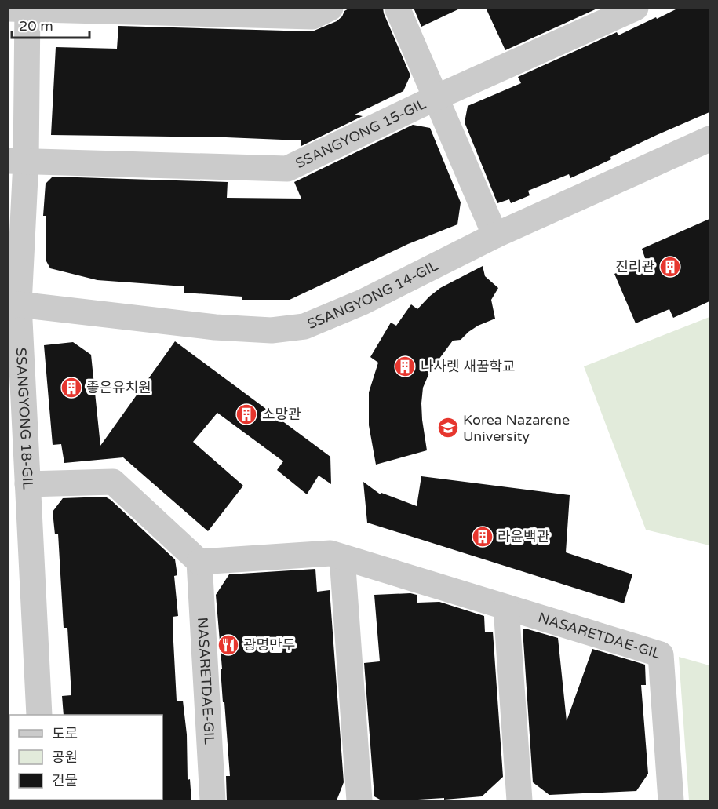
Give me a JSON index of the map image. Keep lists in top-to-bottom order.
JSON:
{
  "streets": {
    "street": [
      "SSANGYONG 15-GIL",
      "SSANGYONG 14-GIL",
      "SSANGYONG 18-GIL",
      "NASARETDAE-GIL"
    ]
  },
  "crossings": [
    ["SSANGYONG 15-GIL", "SSANGYONG 18-GIL"],
    ["SSANGYONG 14-GIL", "SSANGYONG 18-GIL"]
  ],
  "places": {
    "building": [
      "진리관",
      "나사렛 새꿈학교",
      "좋은유치원",
      "소망관",
      "라윤백관"
    ],
    "school or university": ["Korea Nazarene University"],
    "restaurant": ["광명만두"]
  },
  "legend": ["도로", "공원", "건물"],
  "scale_bar": "20 m"
}
